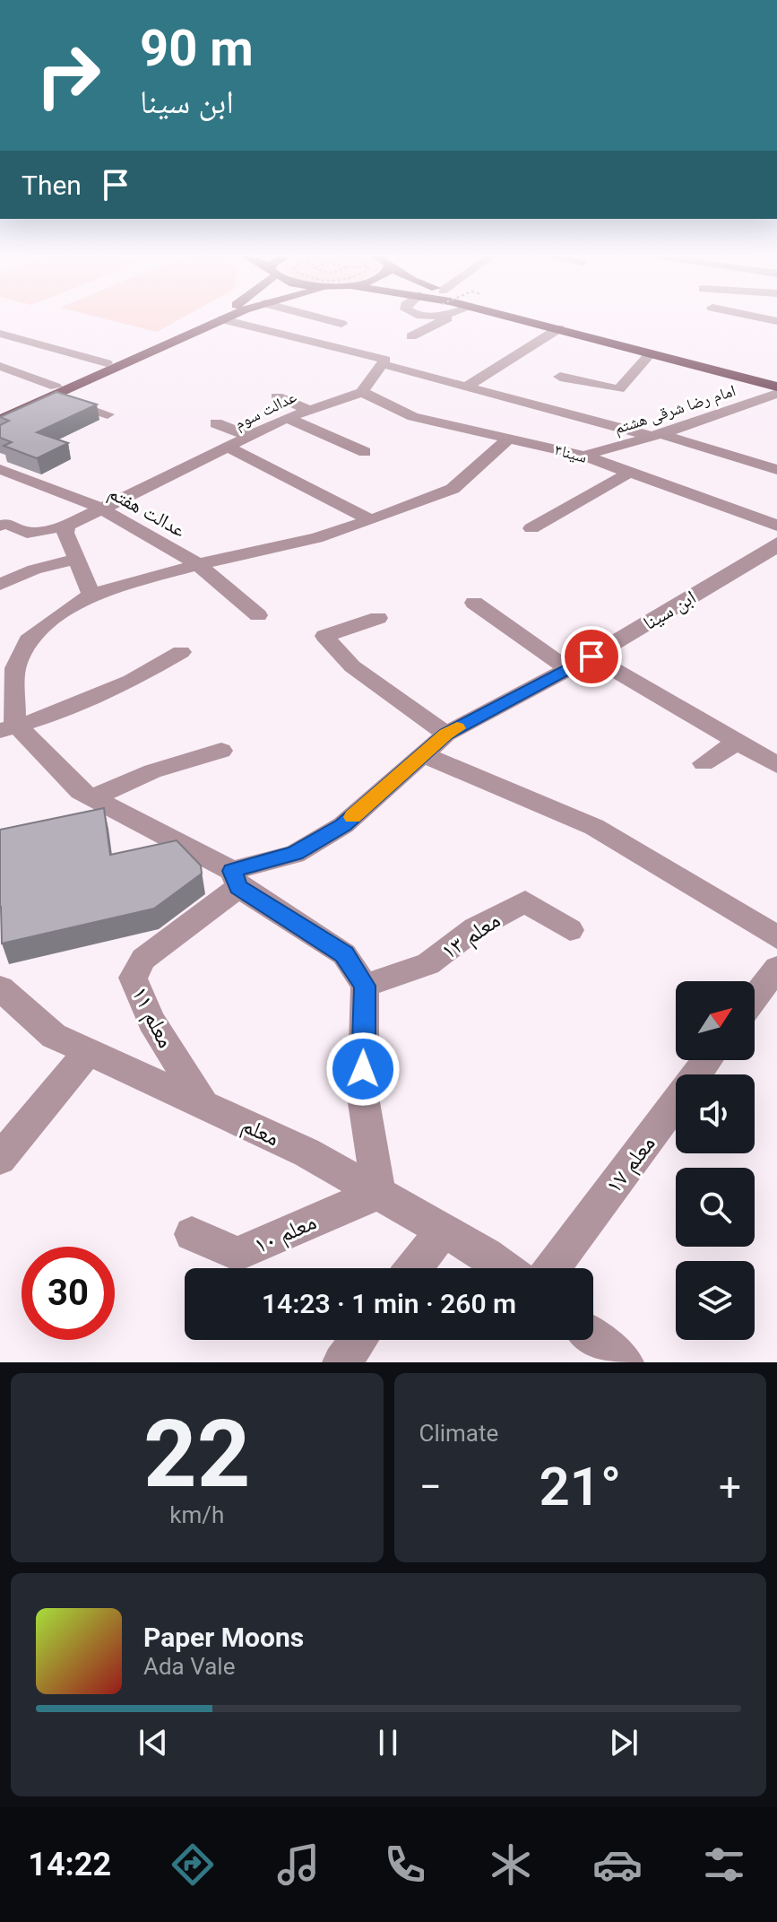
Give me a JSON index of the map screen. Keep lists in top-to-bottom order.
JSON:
{
  "streets": {
    "street": [
      "امام رضا شرقی هشتم",
      "عدالت سوم",
      "سینا۳",
      "عدالت هفتم",
      "ابن سینا",
      "معلم ۱۳",
      "معلم ۱۱",
      "معلم",
      "معلم ۱۷",
      "معلم ۱۰"
    ]
  },
  "crossings": [
    ["امام رضا شرقی هشتم", "سینا۳"],
    ["عدالت سوم", "سینا۳"],
    ["عدالت سوم", "عدالت هفتم"],
    ["ابن سینا", "معلم ۱۱"],
    ["معلم ۱۱", "معلم"],
    ["معلم", "معلم ۱۰"]
  ],
  "north": "top right",
  "page": {
    "turn": ["90 m", "ابن سینا"],
    "then": "Then",
    "limit": "30",
    "trip": "14:23 · 1 min · 260 m",
    "tile": [
      ["22", "km/h"],
      "Climate"
    ],
    "heat": ["−", "21°", "+"],
    "song": ["Paper Moons", "Ada Vale"],
    "tabs": "14:22"
  }
}
